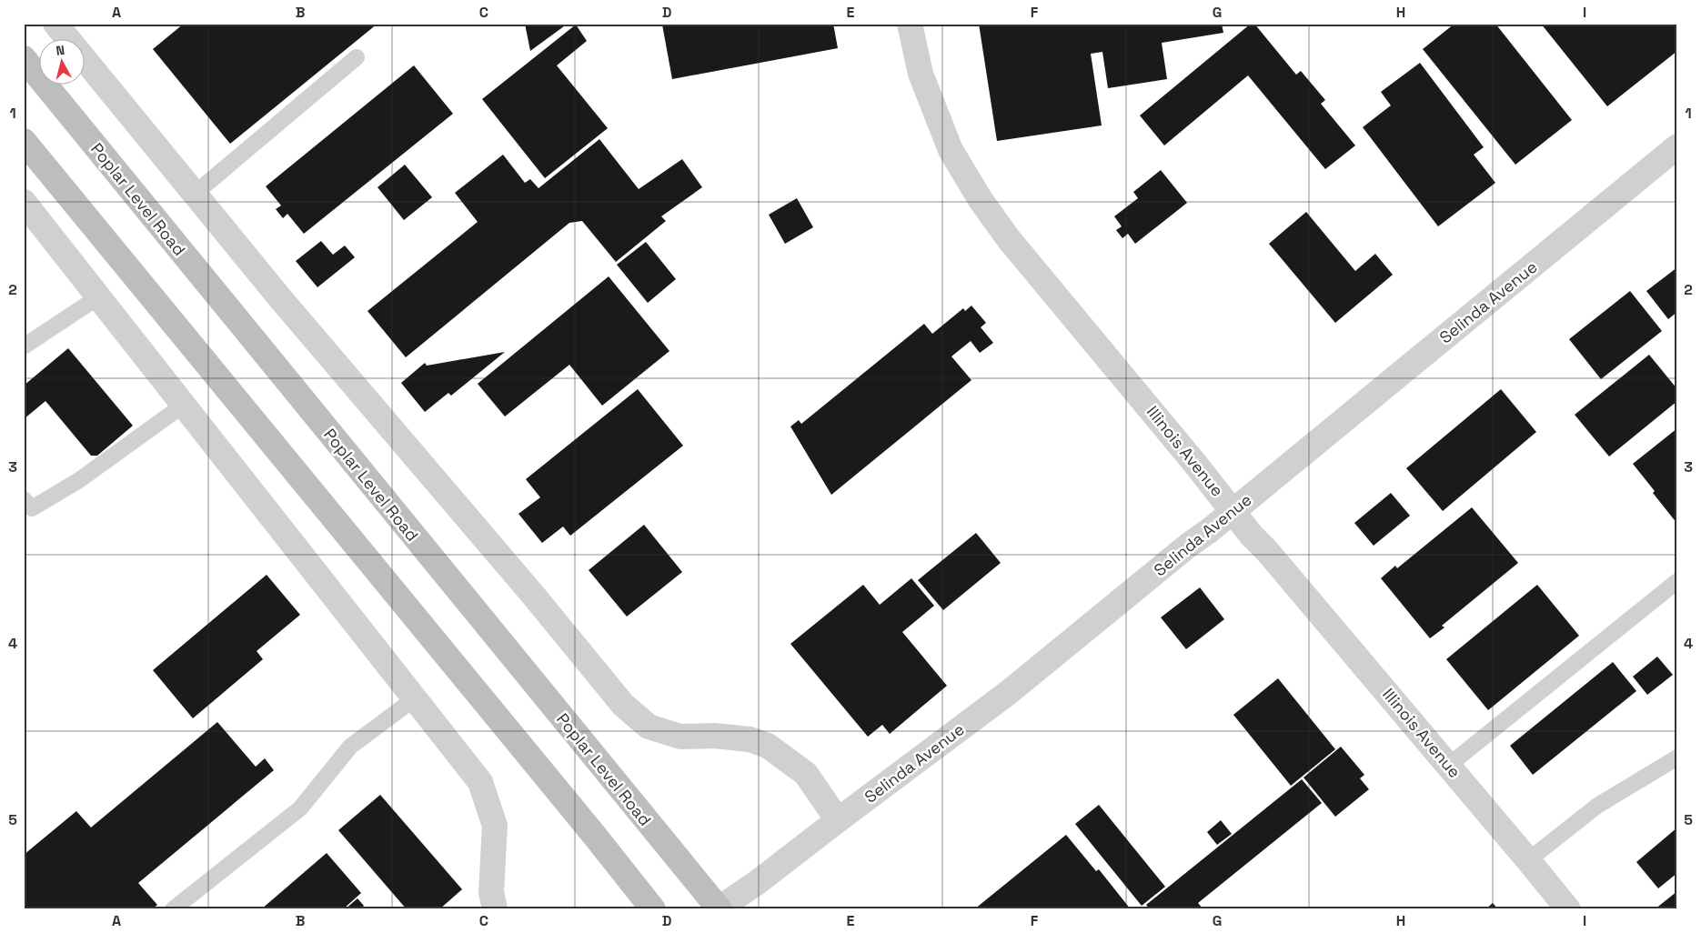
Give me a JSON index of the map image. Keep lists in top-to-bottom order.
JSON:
{
  "streets": {
    "main road": ["Poplar Level Road"],
    "street": ["Selinda Avenue", "Illinois Avenue"]
  },
  "crossings": [
    ["Poplar Level Road", "Selinda Avenue"],
    ["Selinda Avenue", "Illinois Avenue"]
  ],
  "north": "top",
  "grid": {
    "columns": [
      "A",
      "B",
      "C",
      "D",
      "E",
      "F",
      "G",
      "H",
      "I"
    ],
    "rows": [
      "1",
      "2",
      "3",
      "4",
      "5"
    ]
  }
}
